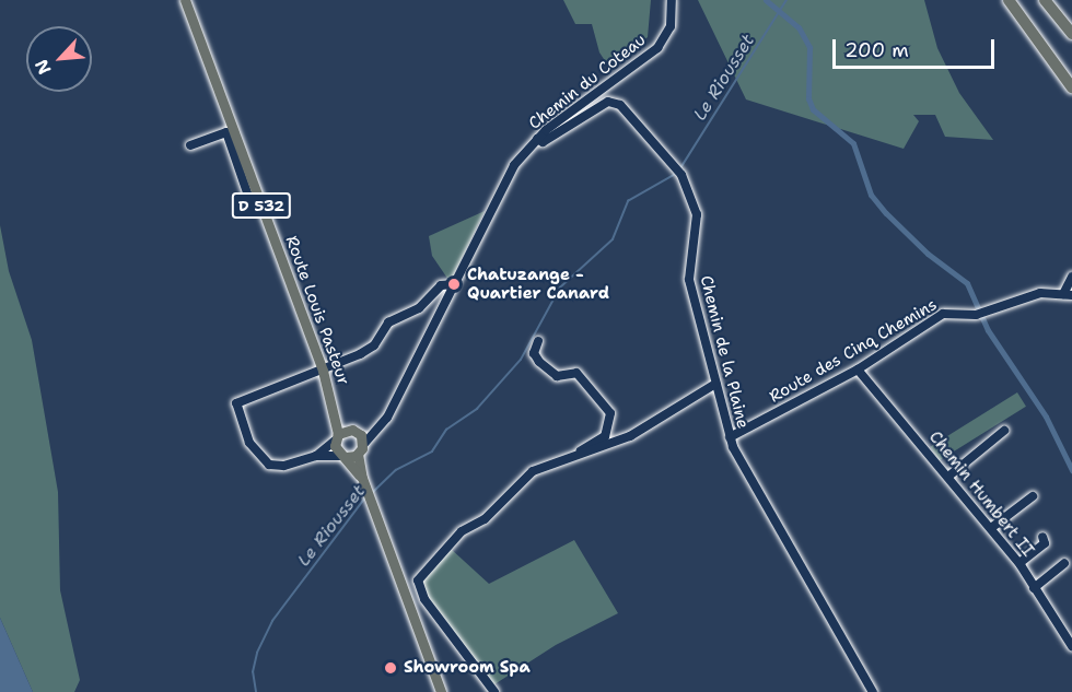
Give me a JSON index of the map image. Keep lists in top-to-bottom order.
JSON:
{
  "streets": {
    "main road": ["D 532", "Route Louis Pasteur"],
    "street": [
      "Chemin du Coteau",
      "Route des Cinq Chemins",
      "Chemin de la Plaine",
      "Chemin Humbert II"
    ]
  },
  "crossings": [
    ["Chemin du Coteau", "Route Louis Pasteur"],
    ["Chemin du Coteau", "Chemin de la Plaine"],
    ["Route des Cinq Chemins", "Chemin de la Plaine"],
    ["Route des Cinq Chemins", "Chemin Humbert II"]
  ],
  "water": ["Le Riousset"],
  "places": ["Chatuzange - Quartier Canard", "Showroom Spa"],
  "scale_bar": "200 m",
  "north": "bottom left"
}
